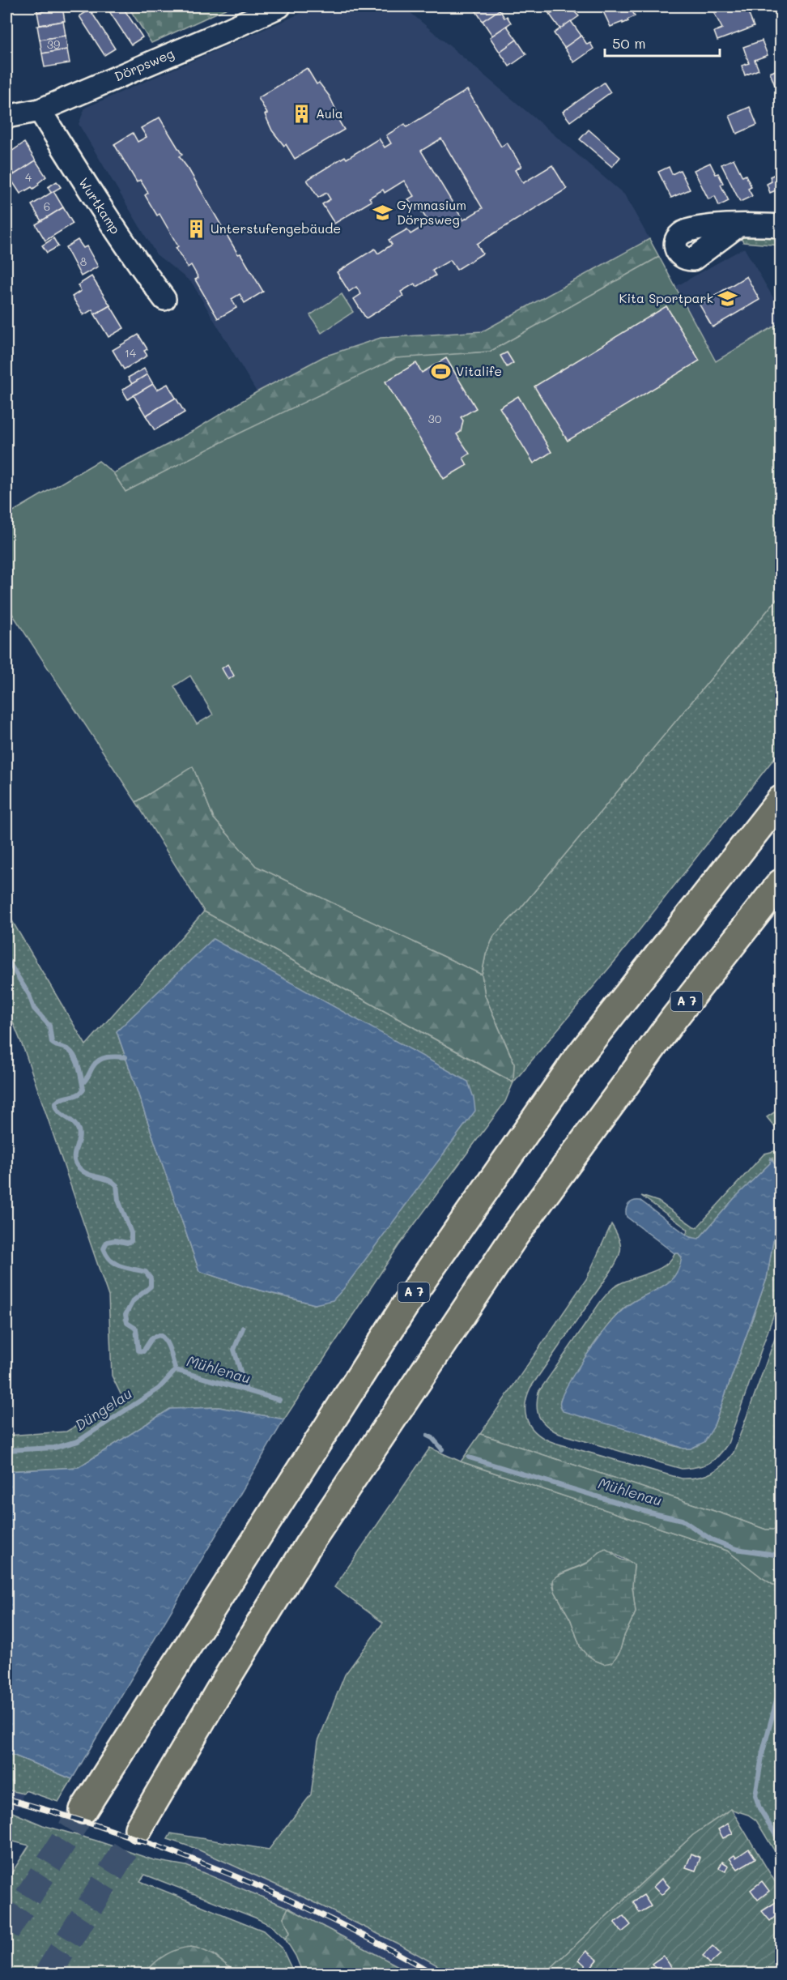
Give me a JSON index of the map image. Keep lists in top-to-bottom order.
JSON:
{
  "streets": {
    "highway": ["A 7"],
    "street": ["Dörpsweg", "Wurtkamp"]
  },
  "crossings": [
    ["Dörpsweg", "Wurtkamp"]
  ],
  "water": ["Mühlenau", "Düngelau"],
  "places": {
    "building": ["Aula", "Unterstufengebäude"],
    "school or university": ["Gymnasium Dörpsweg", "Kita Sportpark"],
    "sports": ["Vitalife"]
  },
  "house_numbers": [
    "39",
    "4",
    "6",
    "8",
    "14",
    "30"
  ],
  "scale_bar": "50 m"
}
